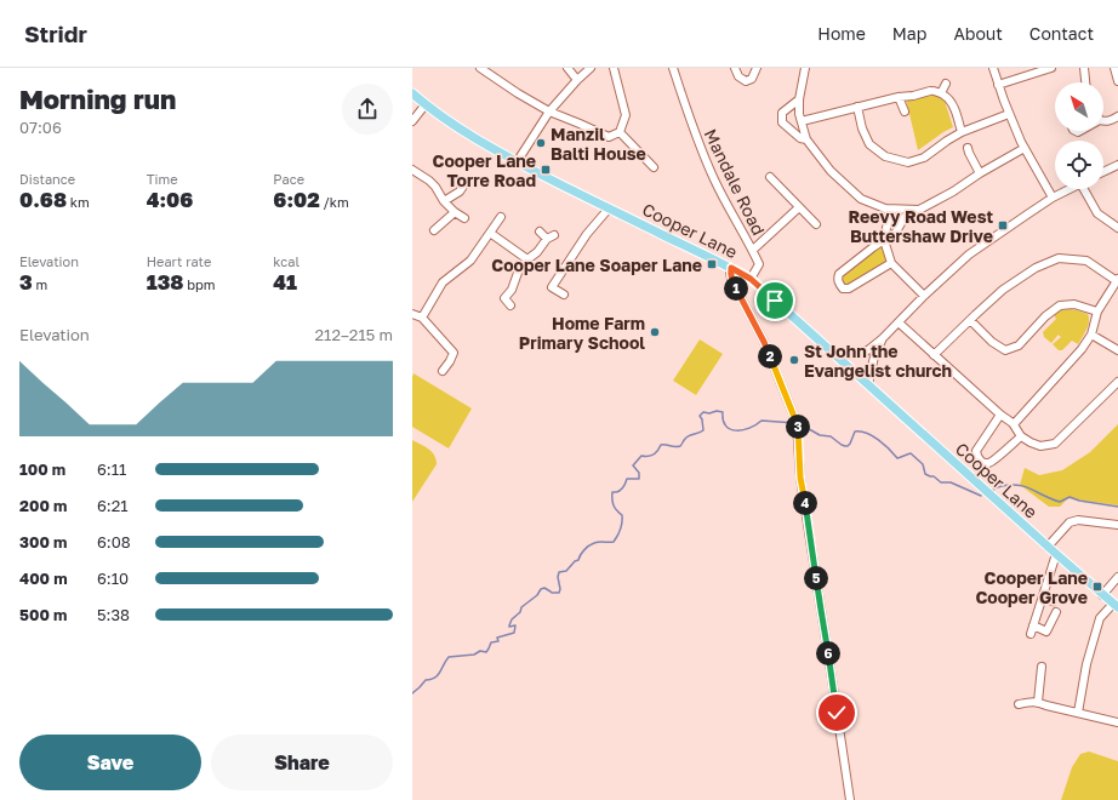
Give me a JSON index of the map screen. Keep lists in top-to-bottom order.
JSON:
{
  "streets": {
    "main road": ["Cooper Lane"],
    "street": ["Mandale Road"]
  },
  "crossings": [
    ["Mandale Road", "Cooper Lane"]
  ],
  "places": {
    "other": ["Manzil Balti House", "Home Farm Primary School", "St John the Evangelist church"],
    "transit": [
      "Cooper Lane Torre Road",
      "Reevy Road West Buttershaw Drive",
      "Cooper Lane Soaper Lane",
      "Cooper Lane Cooper Grove"
    ]
  },
  "north": "top left",
  "page": {
    "header": "Stridr",
    "nav": [
      "Home",
      "Map",
      "About",
      "Contact"
    ],
    "heading": ["Morning run", "07:06"],
    "stats": [
      ["Distance", "0.68 km"],
      ["Time", "4:06"],
      ["Pace", "6:02 /km"],
      ["Elevation", "3 m"],
      ["Heart rate", "138 bpm"],
      ["kcal", "41"]
    ],
    "pins": [
      "1",
      "2",
      "3",
      "4",
      "5",
      "6"
    ],
    "chart": ["Elevation", "212–215 m"],
    "list": [
      {
        "name": "100 m",
        "note": "6:11"
      },
      {
        "name": "200 m",
        "note": "6:21"
      },
      {
        "name": "300 m",
        "note": "6:08"
      },
      {
        "name": "400 m",
        "note": "6:10"
      },
      {
        "name": "500 m",
        "note": "5:38"
      }
    ],
    "buttons": ["Save", "Share"]
  }
}
